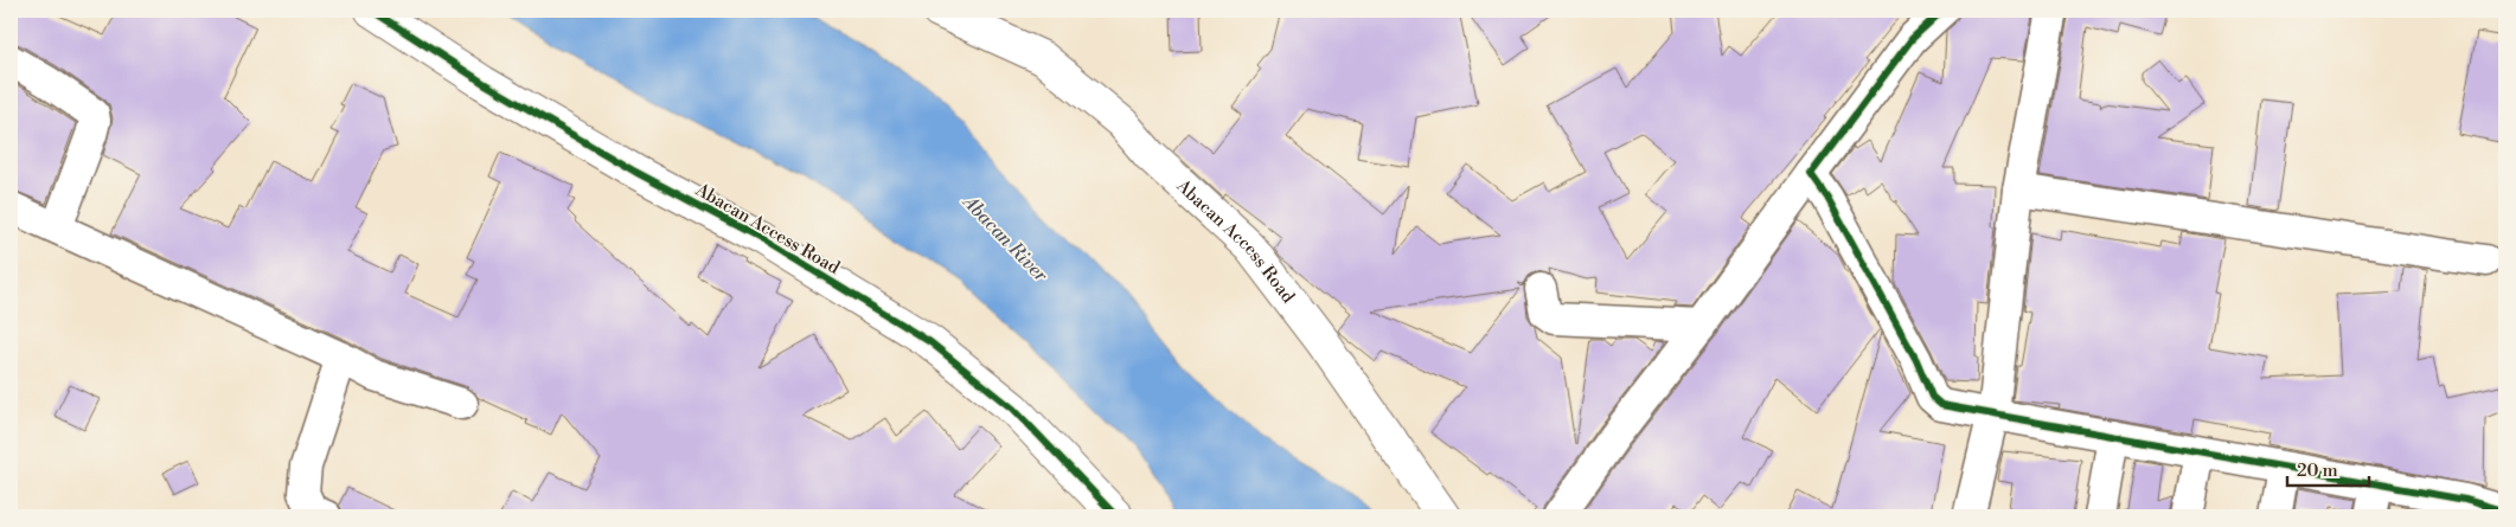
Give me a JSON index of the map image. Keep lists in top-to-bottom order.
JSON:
{
  "streets": {
    "street": ["Abacan Access Road"]
  },
  "water": ["Abacan River"],
  "scale_bar": "20 m"
}
